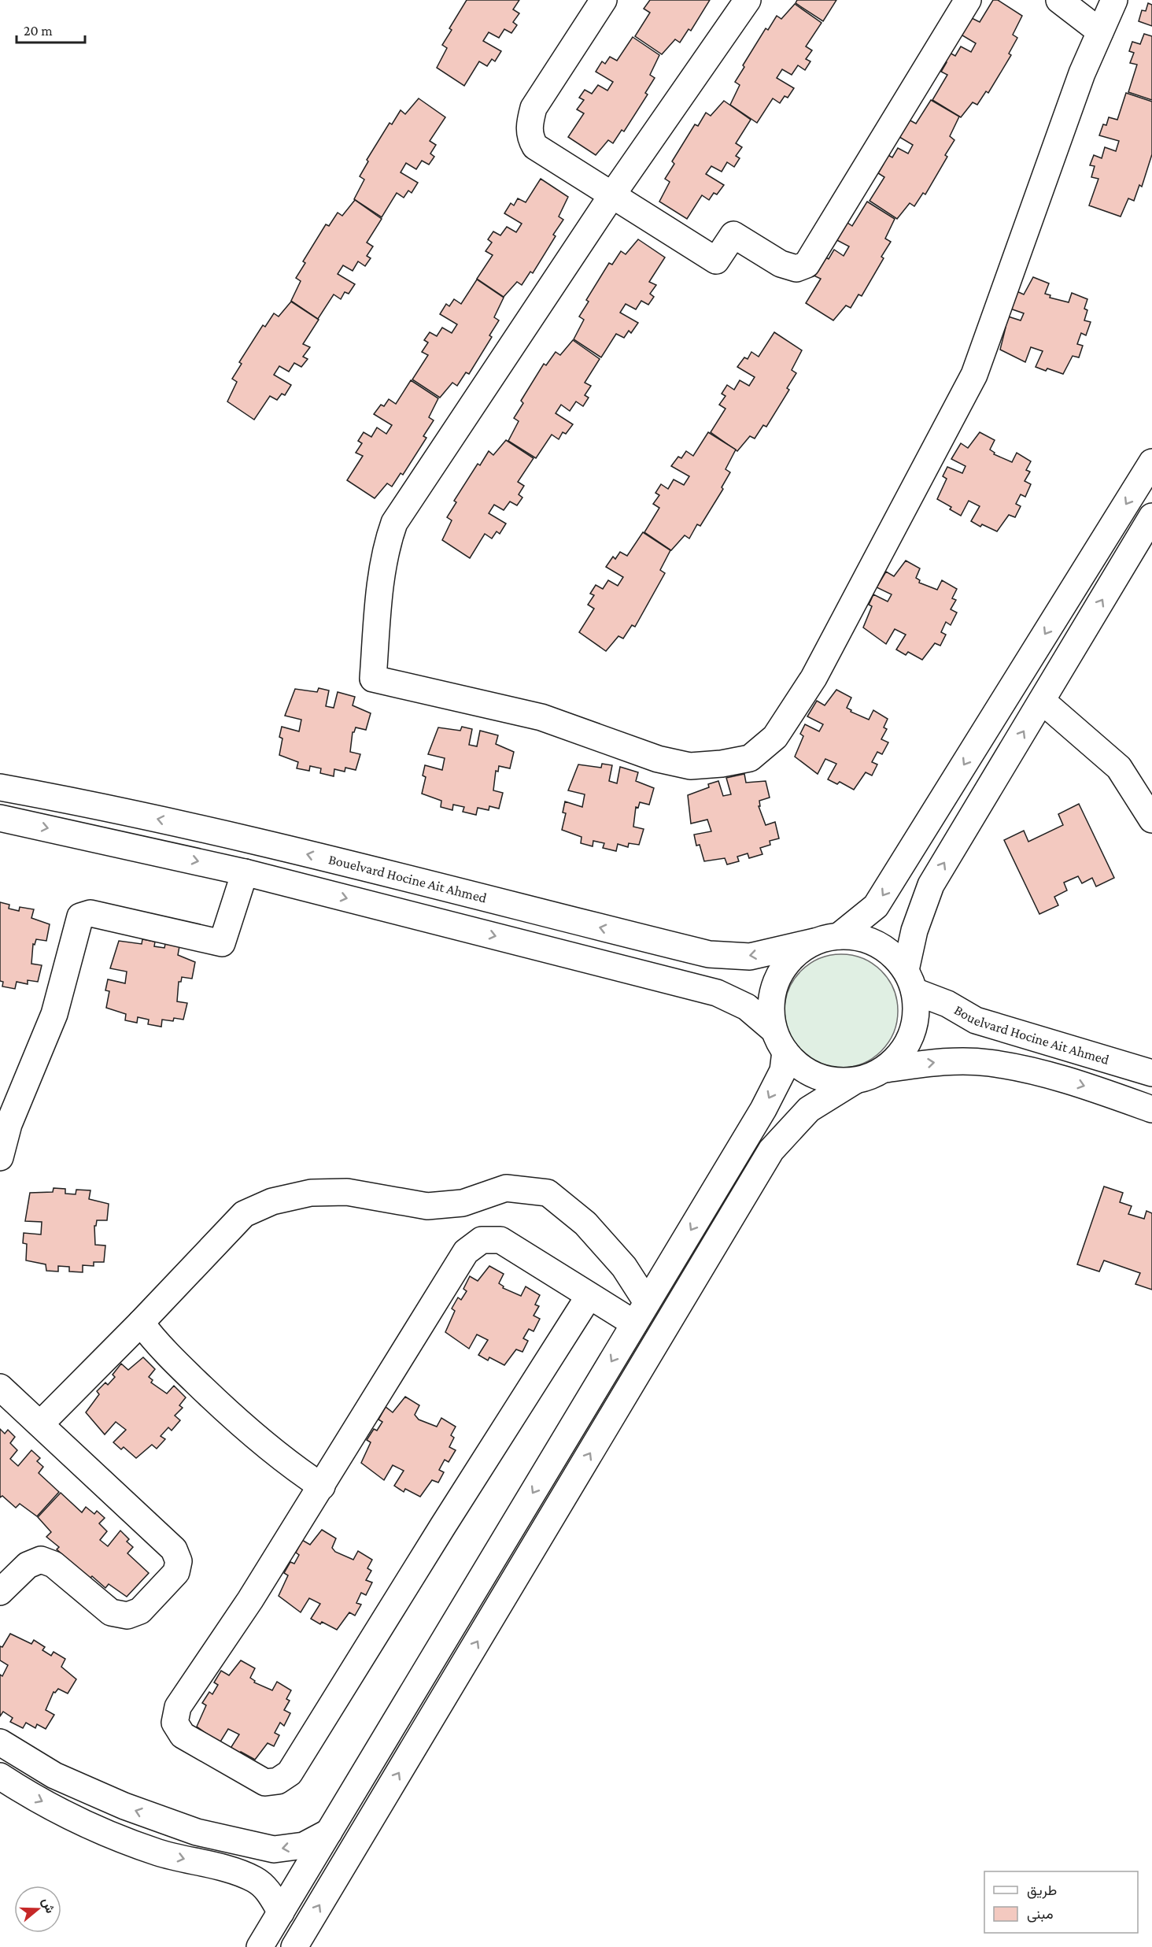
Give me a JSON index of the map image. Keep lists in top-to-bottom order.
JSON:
{
  "streets": {
    "street": ["Bouelvard Hocine Ait Ahmed"]
  },
  "legend": ["طريق", "مبنى"],
  "scale_bar": "20 m",
  "north": "right"
}
